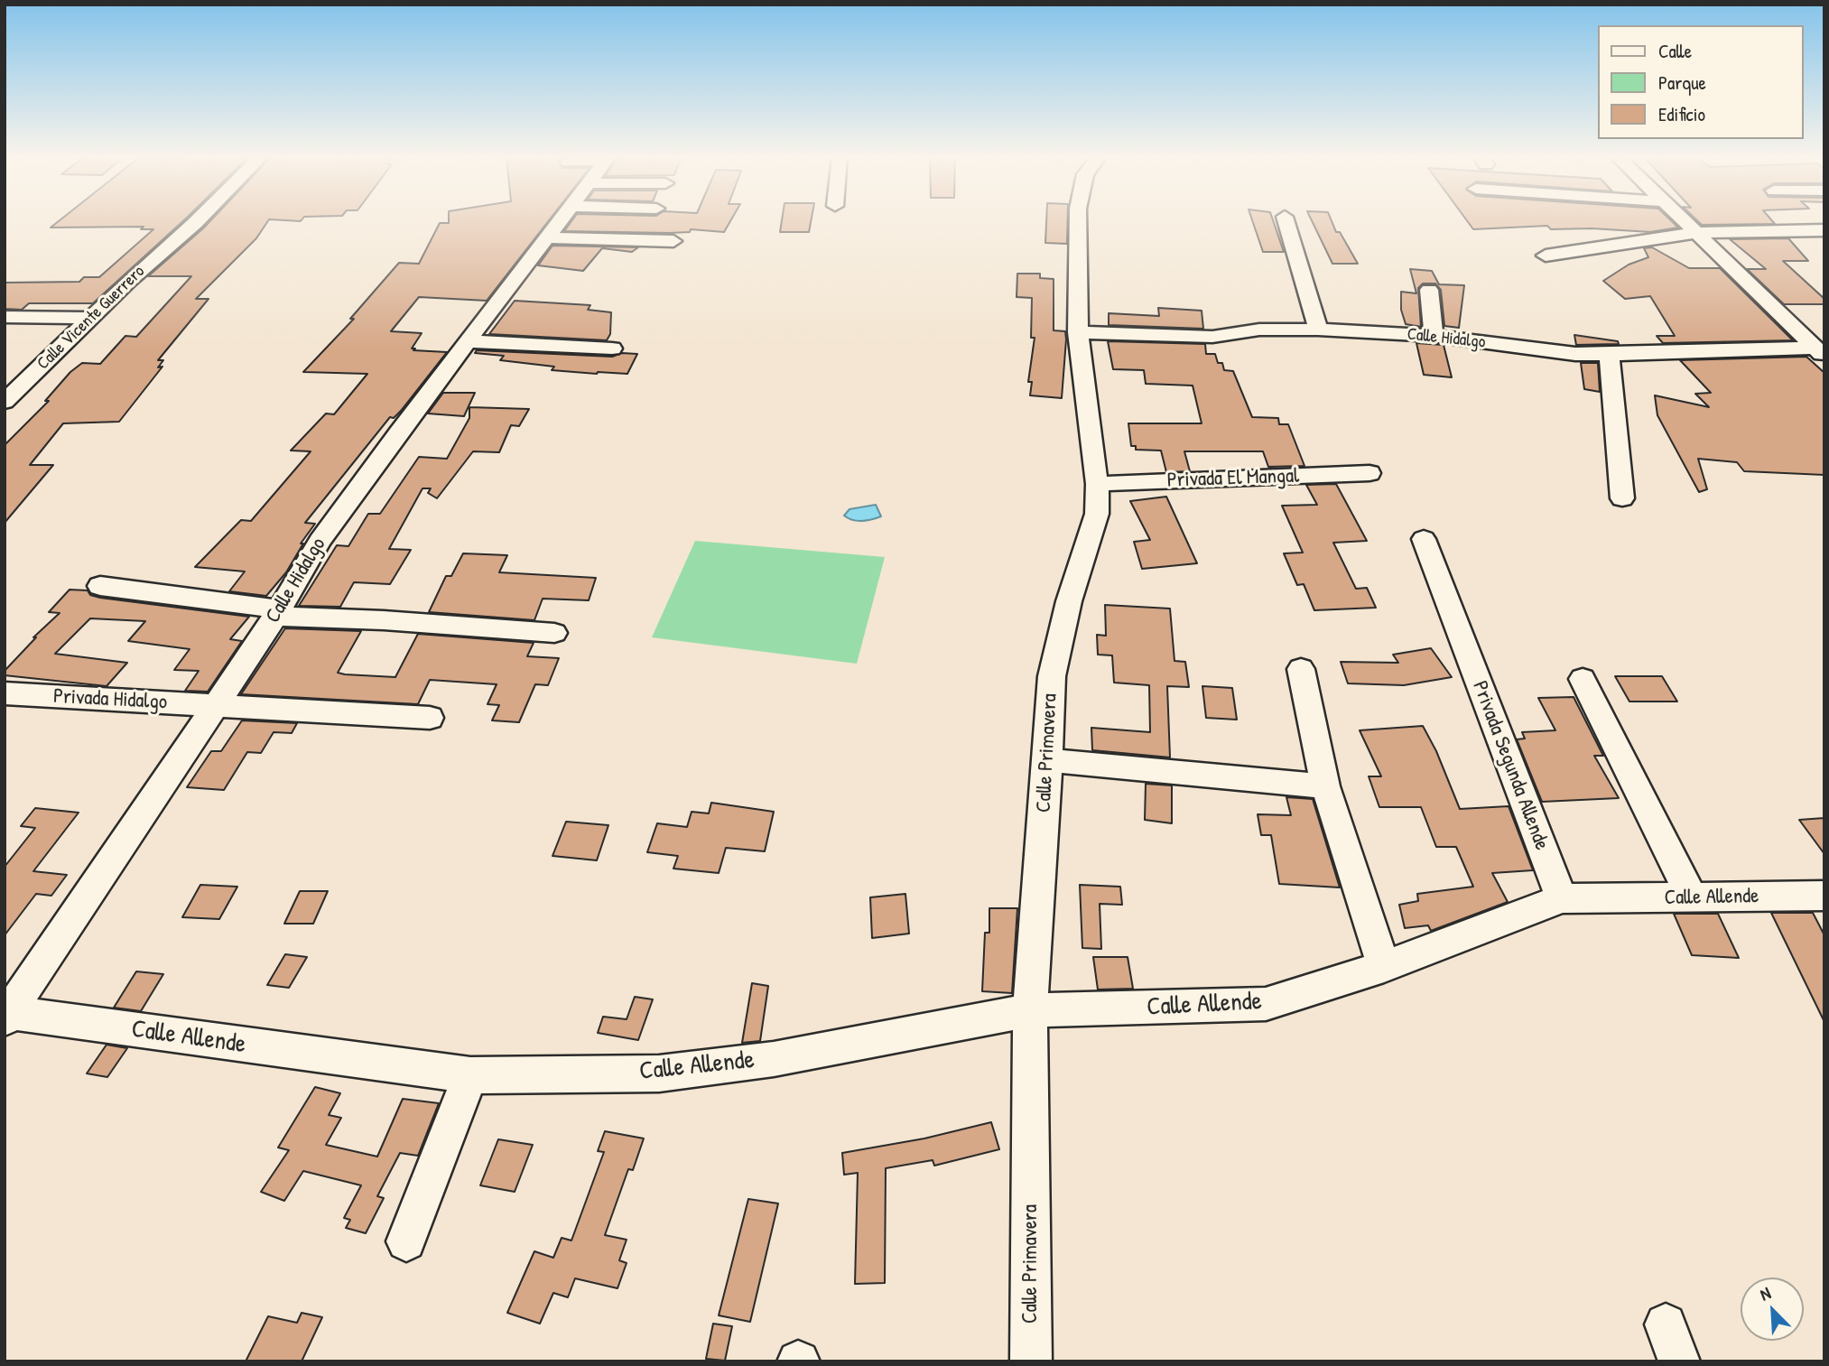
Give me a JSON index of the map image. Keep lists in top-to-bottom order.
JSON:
{
  "streets": {
    "street": [
      "Calle Vicente Guerrero",
      "Calle Hidalgo",
      "Privada El Mangal",
      "Privada Hidalgo",
      "Calle Primavera",
      "Privada Segunda Allende",
      "Calle Allende"
    ]
  },
  "crossings": [
    ["Calle Hidalgo", "Privada Hidalgo"],
    ["Calle Hidalgo", "Calle Primavera"],
    ["Calle Hidalgo", "Calle Allende"],
    ["Privada El Mangal", "Calle Primavera"],
    ["Calle Primavera", "Calle Allende"],
    ["Privada Segunda Allende", "Calle Allende"]
  ],
  "legend": ["Calle", "Parque", "Edificio"],
  "north": "top left"
}
